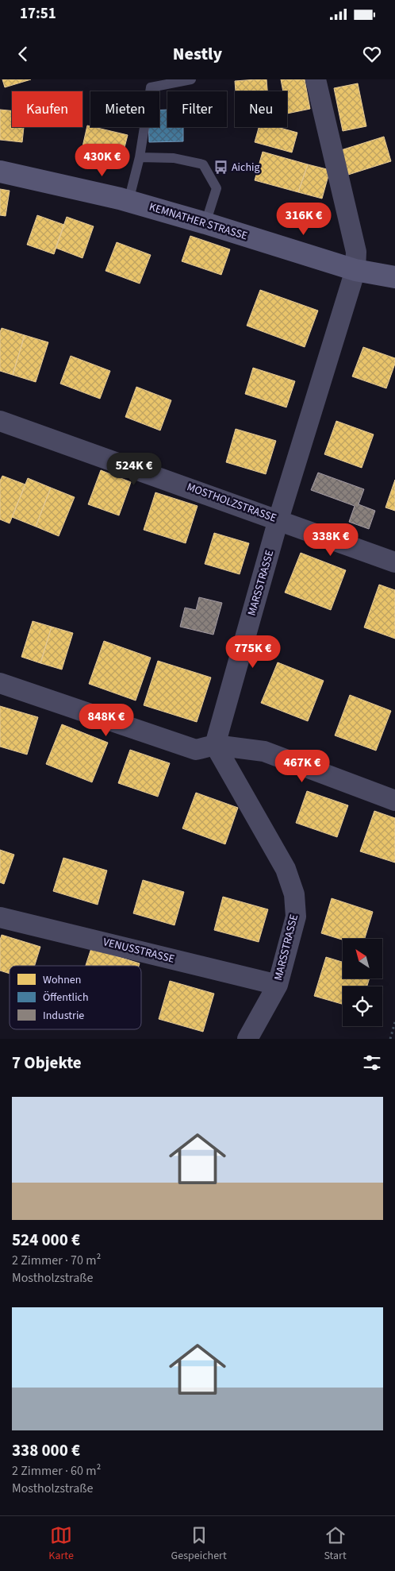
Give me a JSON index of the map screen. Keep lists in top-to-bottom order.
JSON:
{
  "streets": {
    "main road": ["KEMNATHER STRASSE"],
    "street": ["MOSTHOLZSTRASSE", "MARSSTRASSE", "VENUSSTRASSE"]
  },
  "crossings": [
    ["KEMNATHER STRASSE", "MARSSTRASSE"],
    ["MOSTHOLZSTRASSE", "MARSSTRASSE"],
    ["MARSSTRASSE", "VENUSSTRASSE"]
  ],
  "places": {
    "bus stop": ["Aichig"]
  },
  "legend": ["Wohnen", "Öffentlich", "Industrie"],
  "north": "top left",
  "page": {
    "status": "17:51",
    "header": "Nestly",
    "chip": [
      "Kaufen",
      "Mieten",
      "Filter",
      "Neu"
    ],
    "price": [
      "430K €",
      "316K €",
      "524K €",
      "338K €",
      "775K €",
      "848K €",
      "467K €"
    ],
    "heading": "7 Objekte",
    "list": [
      {
        "name": "524 000 €",
        "note": "2 Zimmer · 70 m² · Mostholzstraße"
      },
      {
        "name": "338 000 €",
        "note": "2 Zimmer · 60 m² · Mostholzstraße"
      }
    ],
    "tabs": ["Karte", "Gespeichert", "Start"]
  }
}
